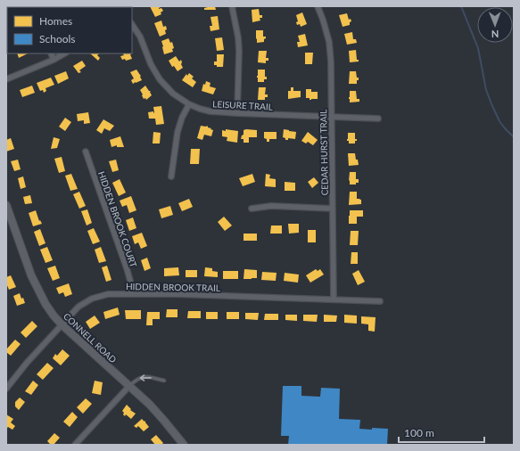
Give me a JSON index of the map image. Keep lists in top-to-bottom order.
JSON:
{
  "streets": {
    "street": [
      "LEISURE TRAIL",
      "CEDAR HURST TRAIL",
      "HIDDEN BROOK COURT",
      "HIDDEN BROOK TRAIL",
      "CONNELL ROAD"
    ]
  },
  "crossings": [
    ["LEISURE TRAIL", "CEDAR HURST TRAIL"],
    ["CEDAR HURST TRAIL", "HIDDEN BROOK TRAIL"],
    ["HIDDEN BROOK COURT", "HIDDEN BROOK TRAIL"],
    ["HIDDEN BROOK TRAIL", "CONNELL ROAD"]
  ],
  "legend": ["Homes", "Schools"],
  "scale_bar": "100 m",
  "north": "bottom"
}
